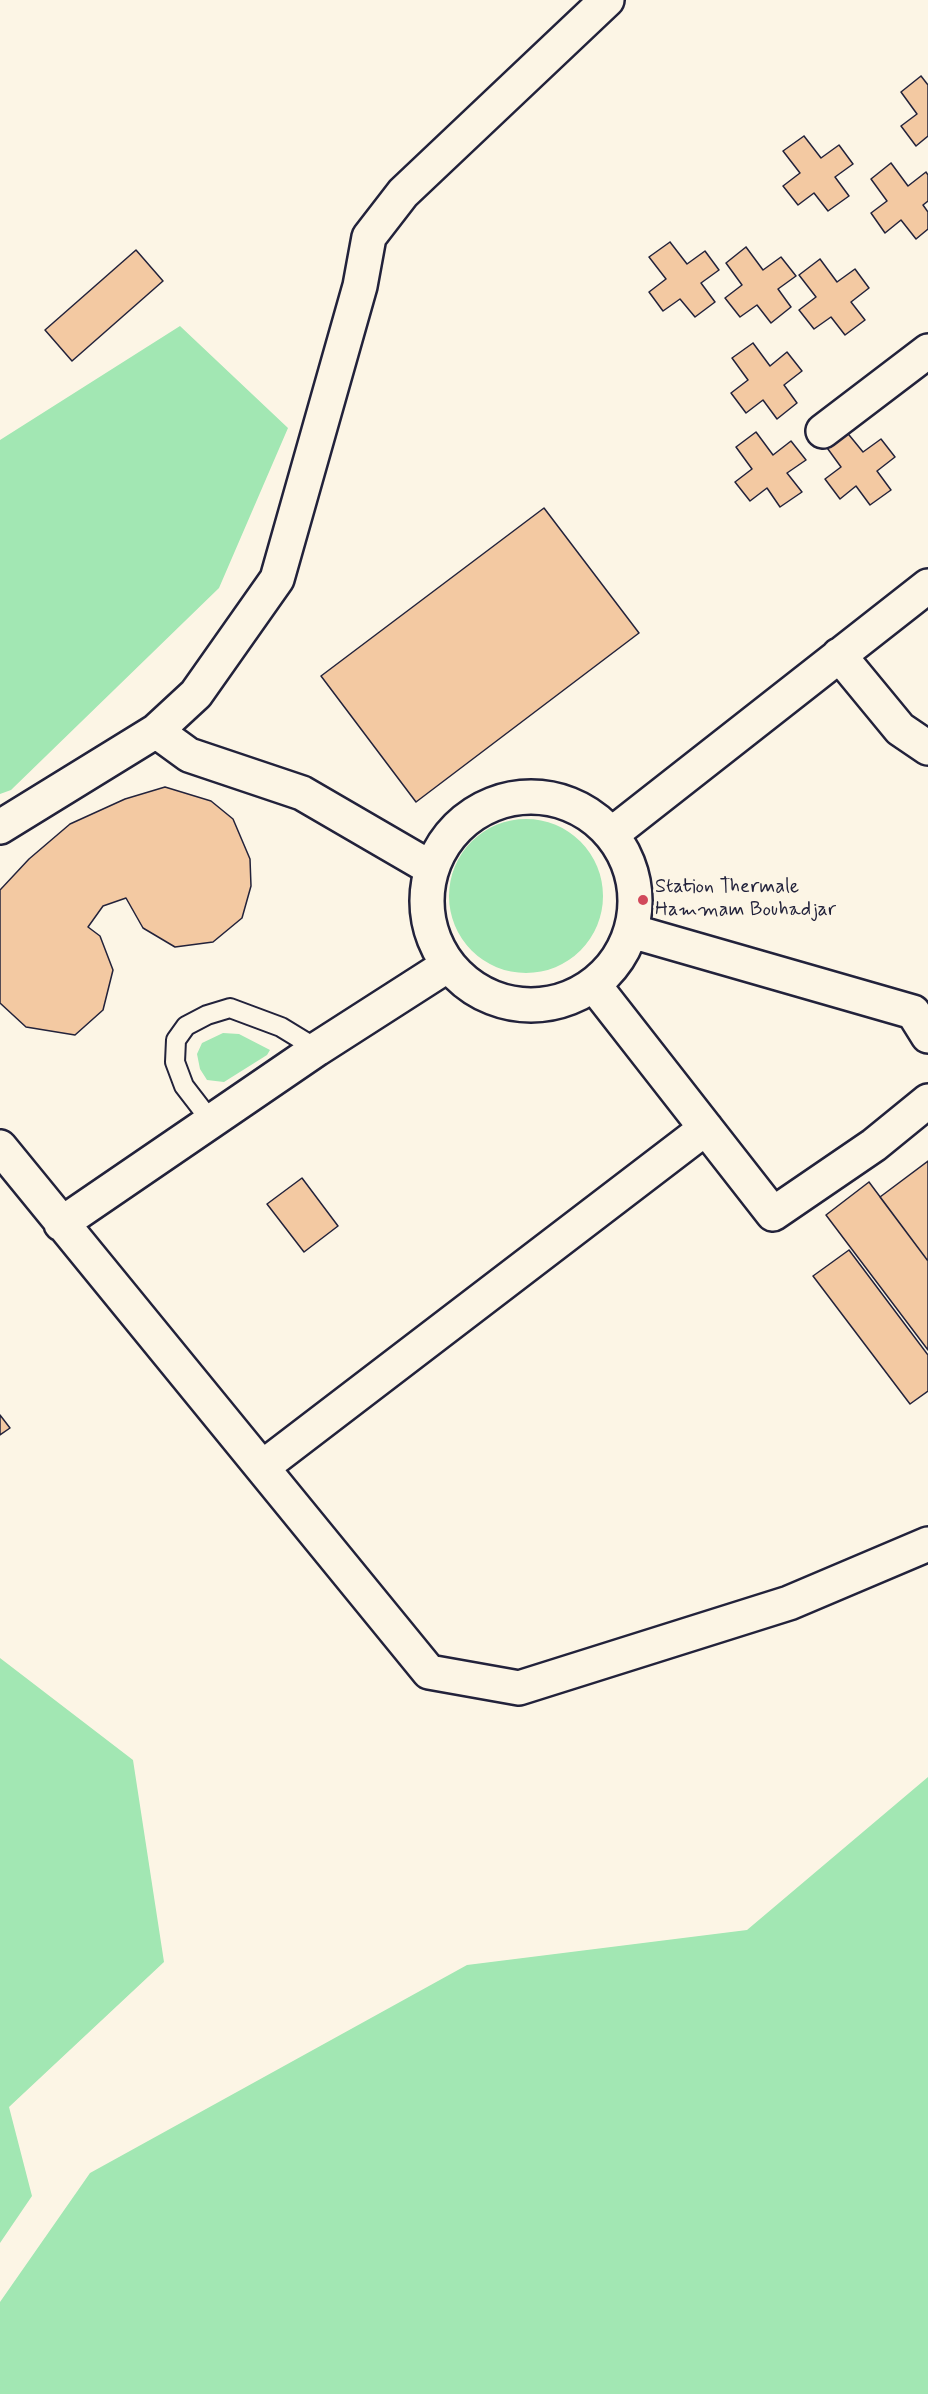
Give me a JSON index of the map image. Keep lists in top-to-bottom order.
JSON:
{
  "places": ["Station Thermale Hammam Bouhadjar"]
}
